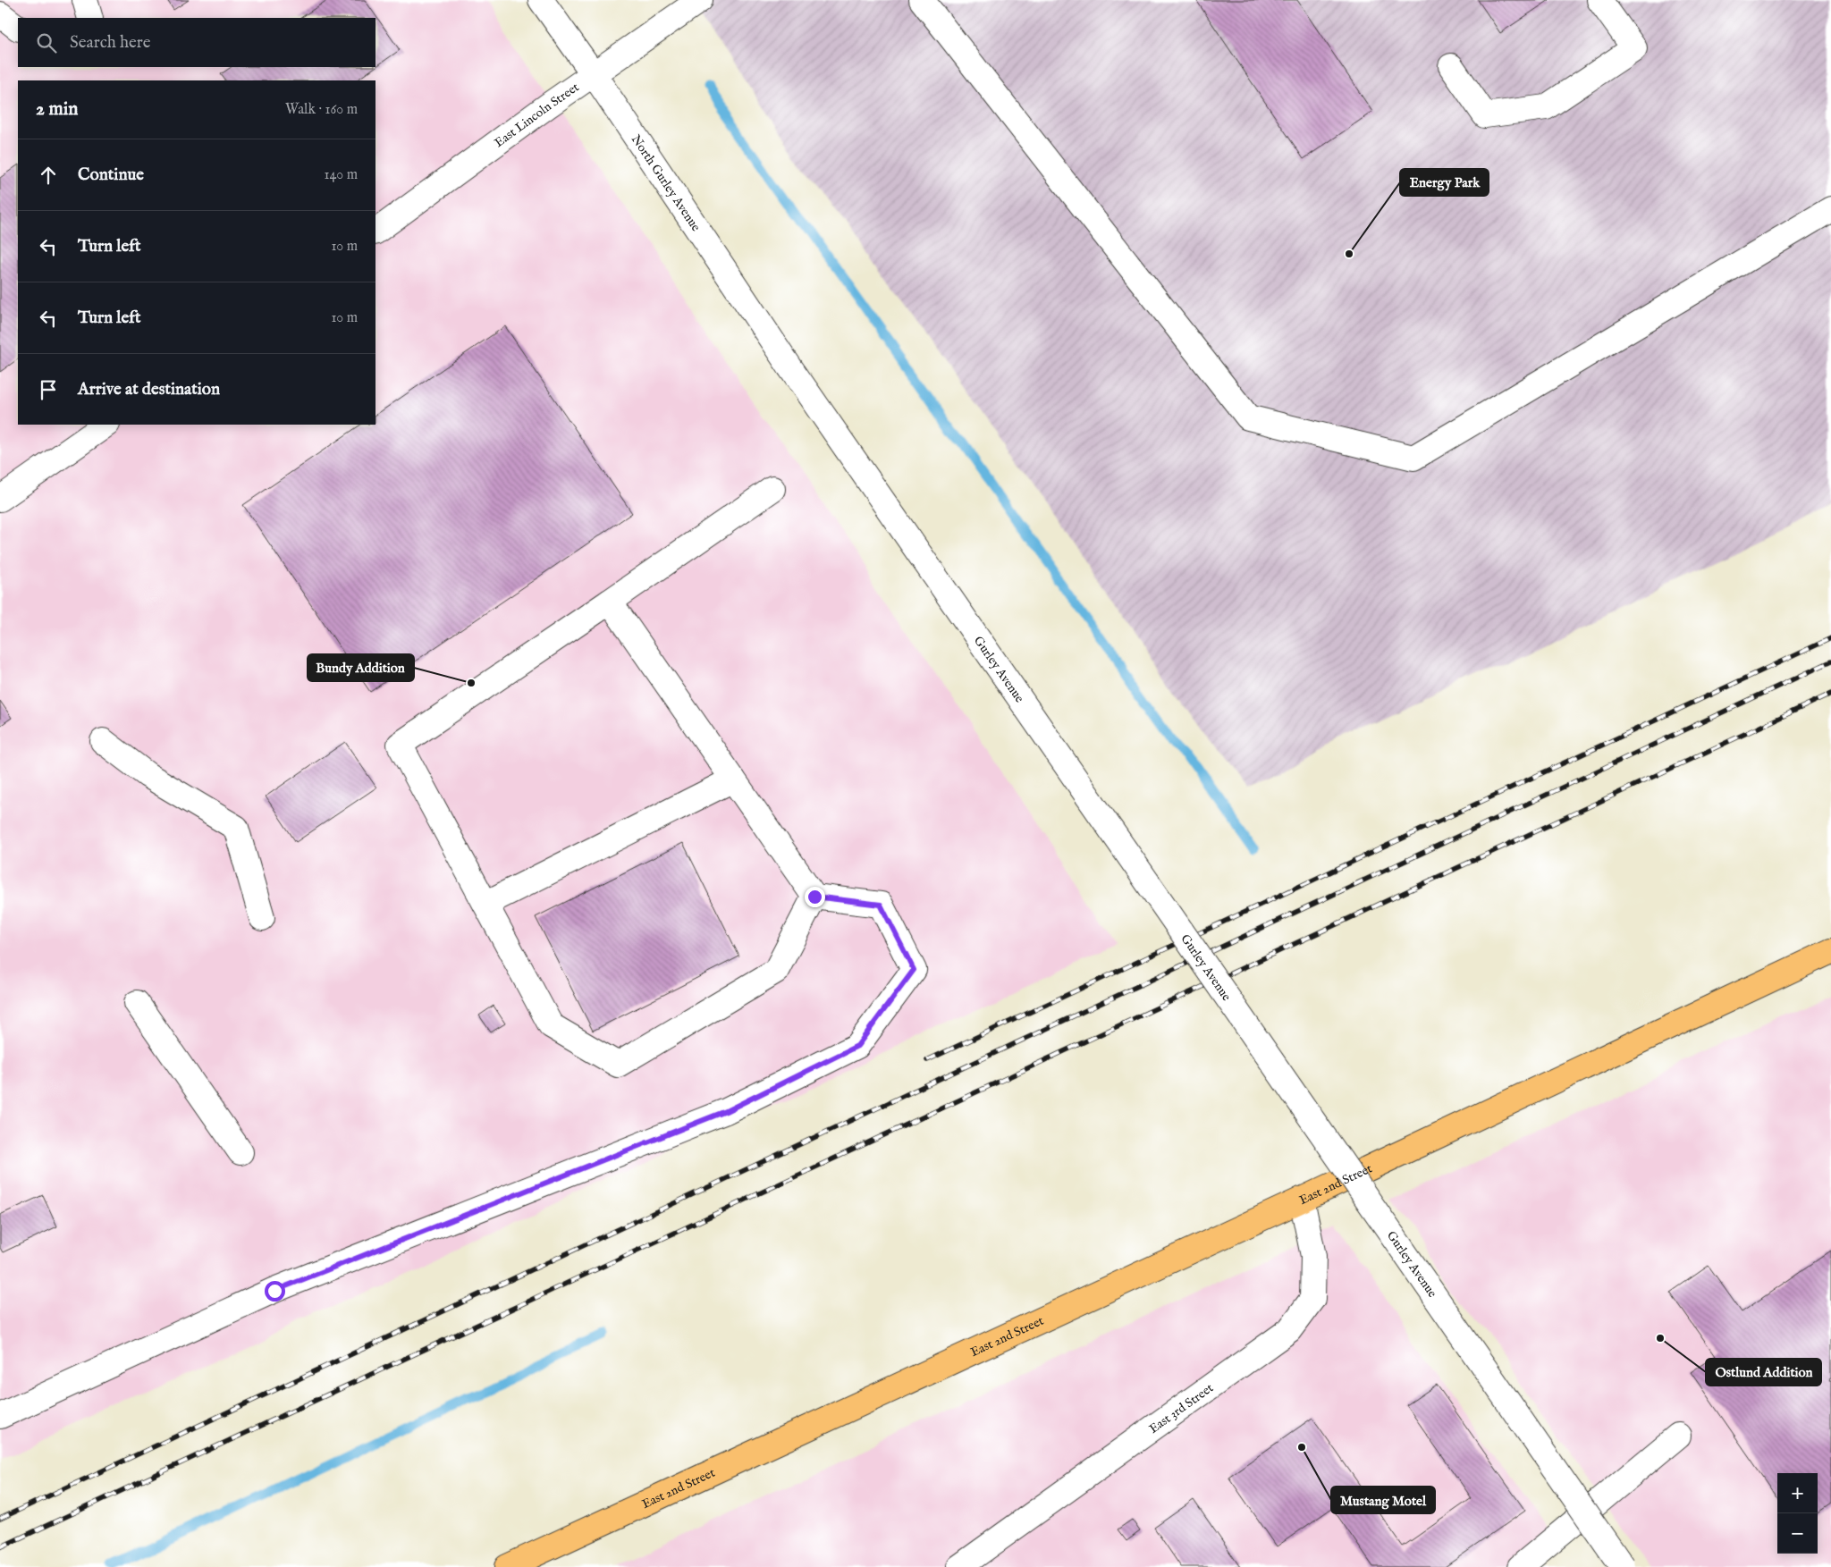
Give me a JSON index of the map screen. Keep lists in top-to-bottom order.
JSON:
{
  "streets": {
    "main road": ["East 2nd Street"],
    "street": [
      "East Lincoln Street",
      "North Gurley Avenue",
      "Gurley Avenue",
      "East 3rd Street"
    ]
  },
  "crossings": [
    ["East Lincoln Street", "North Gurley Avenue"],
    ["North Gurley Avenue", "Gurley Avenue"],
    ["East 2nd Street", "East 3rd Street"]
  ],
  "places": [
    "Energy Park",
    "Bundy Addition",
    "Ostlund Addition",
    "Mustang Motel"
  ],
  "page": {
    "search": "Search here",
    "heading": ["2 min", "Walk · 160 m"],
    "list": [
      ["Continue", "140 m"],
      ["Turn left", "10 m"],
      ["Turn left", "10 m"],
      "Arrive at destination"
    ],
    "map_buttons": ["+", "−"]
  }
}
